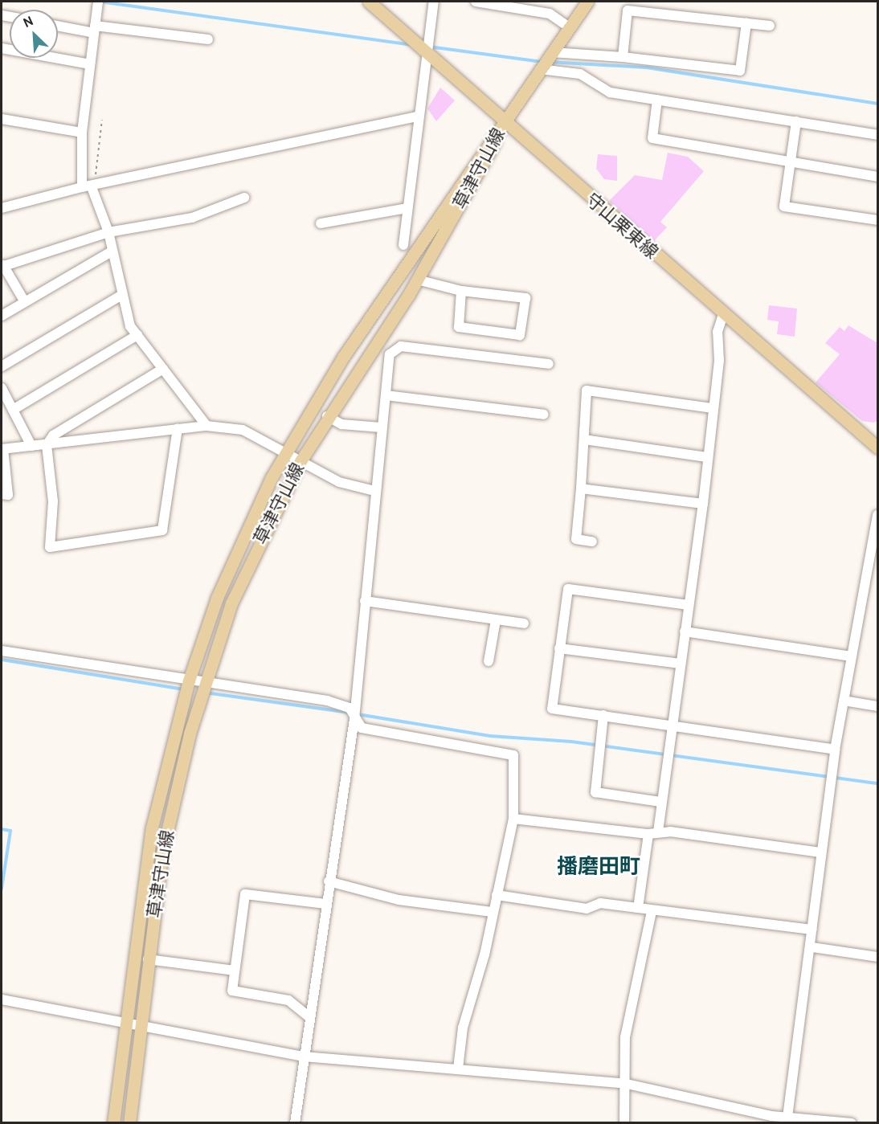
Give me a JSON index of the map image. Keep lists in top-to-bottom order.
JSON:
{
  "streets": {
    "main road": ["草津守山線", "守山栗東線"]
  },
  "crossings": [
    ["草津守山線", "守山栗東線"]
  ],
  "districts": ["播磨田町"],
  "north": "top left"
}
